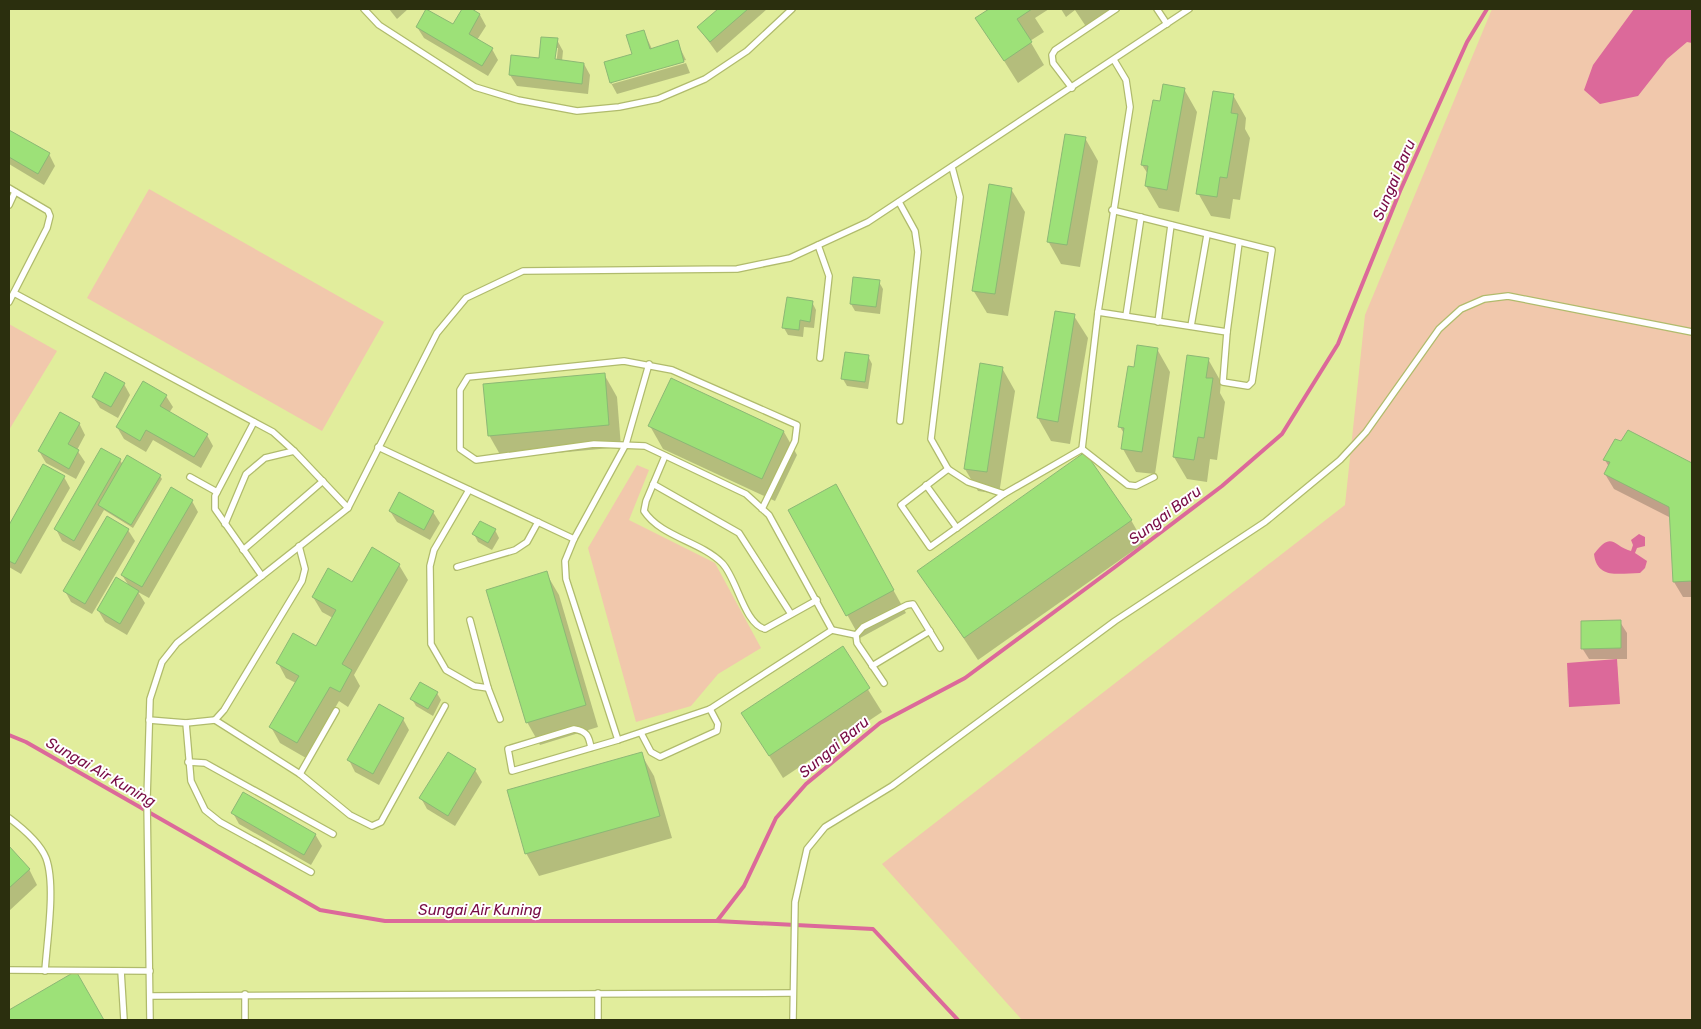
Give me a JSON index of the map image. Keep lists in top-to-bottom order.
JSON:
{
  "water": ["Sungai Baru", "Sungai Air Kuning"]
}
